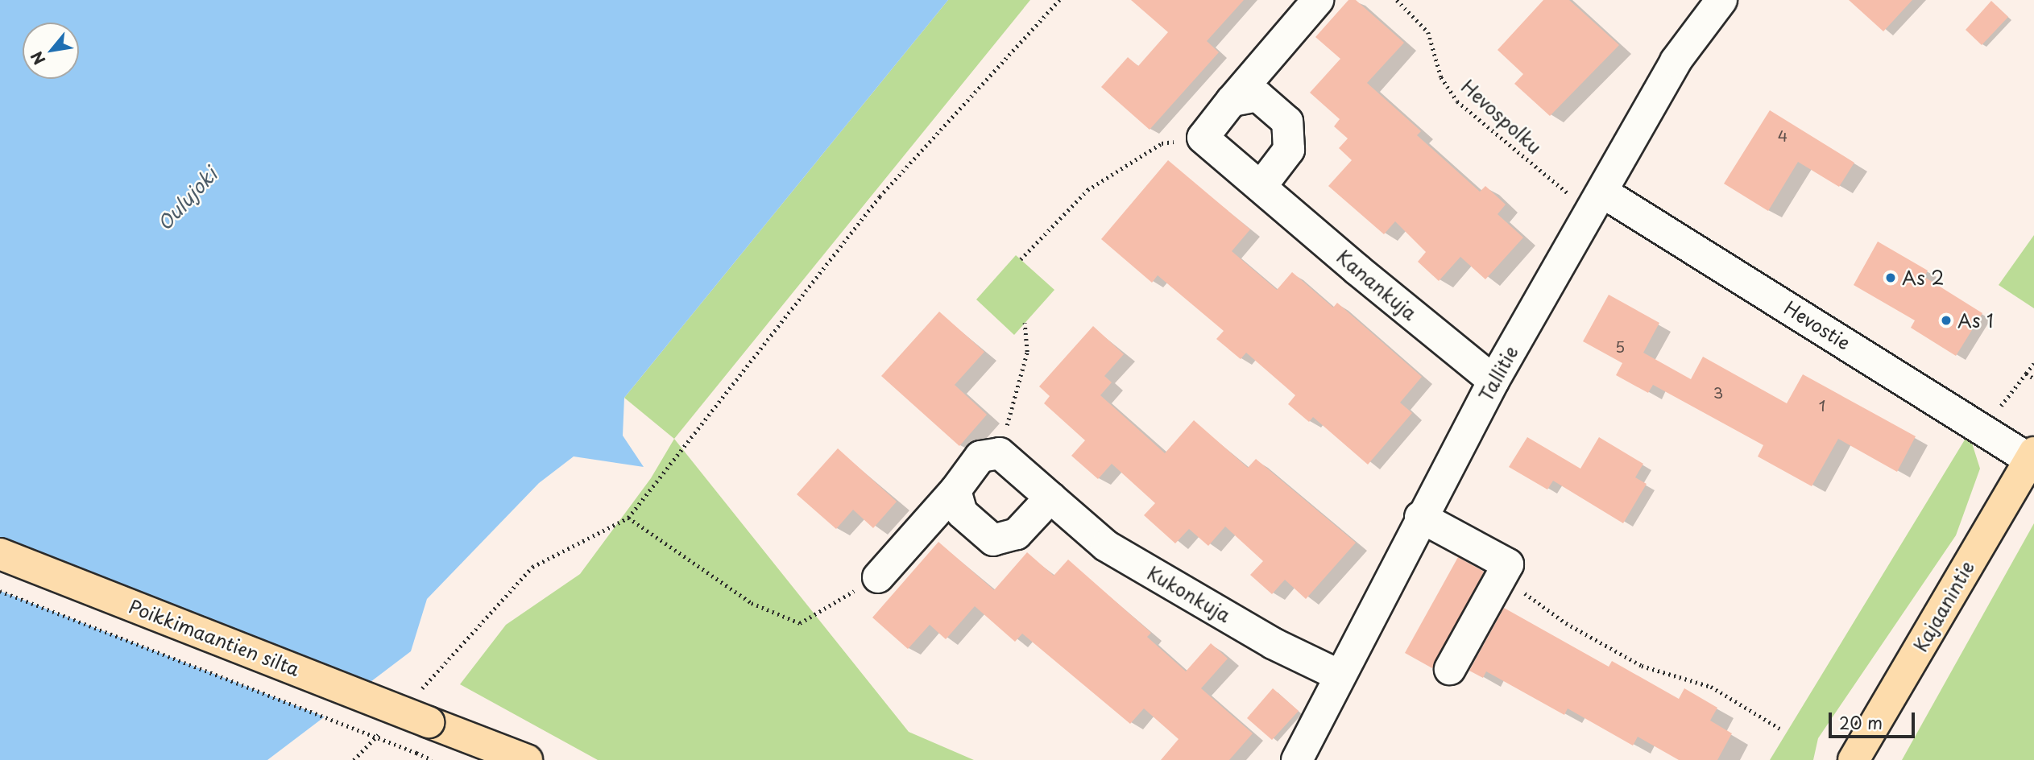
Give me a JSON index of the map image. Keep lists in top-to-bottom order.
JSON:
{
  "streets": {
    "main road": ["Kajaanintie", "Poikkimaantien silta"],
    "street": [
      "Kanankuja",
      "Hevostie",
      "Tallitie",
      "Kukonkuja"
    ],
    "path": ["Hevospolku"]
  },
  "crossings": [
    ["Hevospolku", "Hevostie"],
    ["Hevospolku", "Tallitie"],
    ["Kanankuja", "Tallitie"],
    ["Hevostie", "Tallitie"],
    ["Hevostie", "Kajaanintie"],
    ["Tallitie", "Kukonkuja"]
  ],
  "water": ["Oulujoki"],
  "places": ["As 2", "As 1"],
  "house_numbers": [
    "4",
    "5",
    "3",
    "1"
  ],
  "scale_bar": "20 m",
  "north": "bottom left"
}
